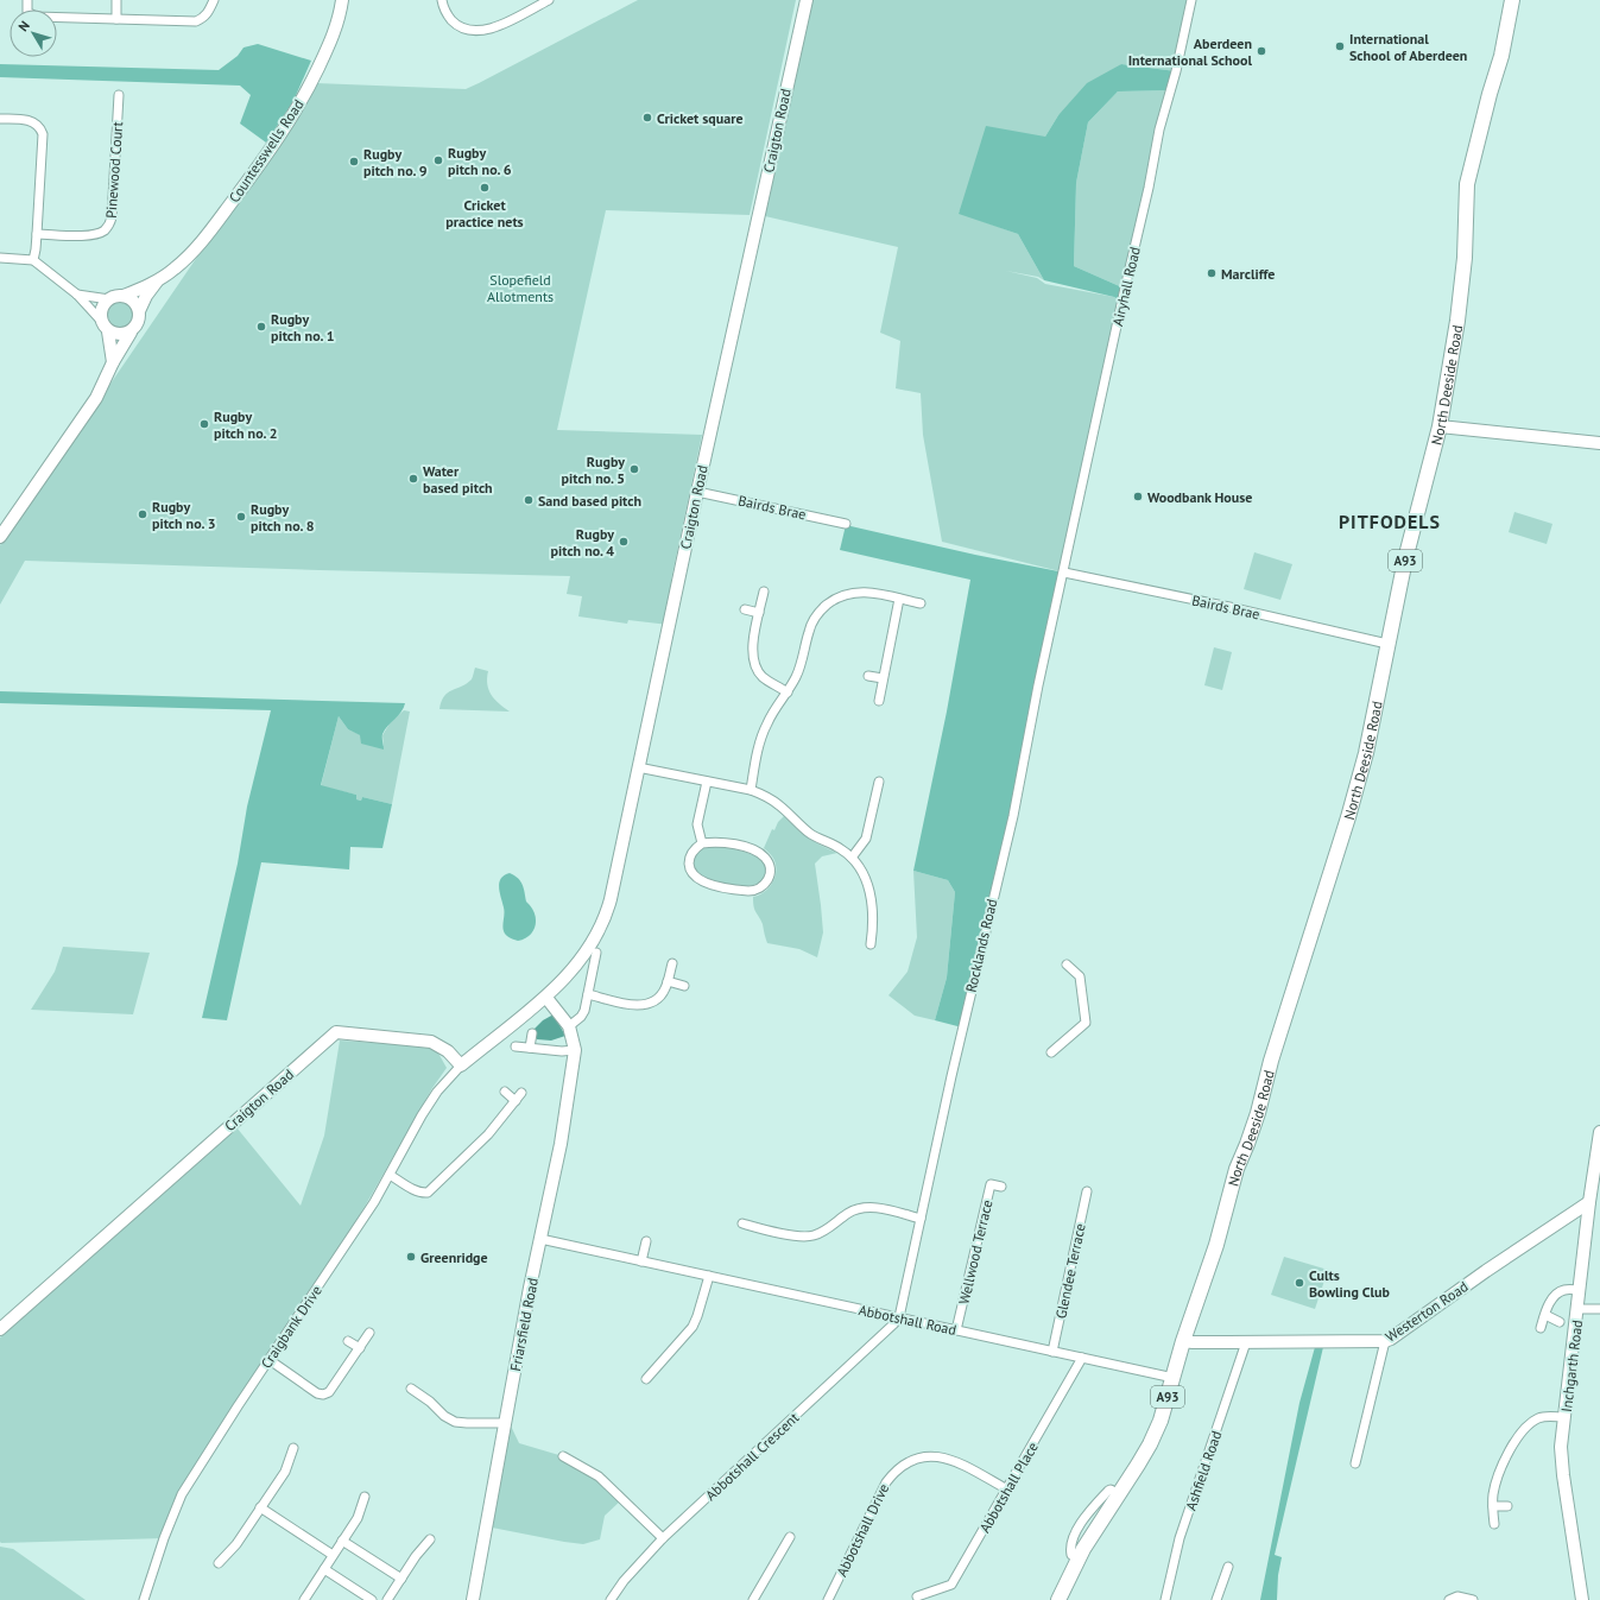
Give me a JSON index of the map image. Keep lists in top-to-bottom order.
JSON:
{
  "streets": {
    "main road": ["North Deeside Road", "A93"],
    "street": [
      "Craigton Road",
      "Countesswells Road",
      "Pinewood Court",
      "Airyhall Road",
      "Bairds Brae",
      "Rocklands Road",
      "Wellwood Terrace",
      "Glendee Terrace",
      "Westerton Road",
      "Abbotshall Road",
      "Friarsfield Road",
      "Craigbank Drive",
      "Inchgarth Road",
      "Abbotshall Crescent",
      "Ashfield Road",
      "Abbotshall Place",
      "Abbotshall Drive"
    ]
  },
  "crossings": [
    ["Craigton Road", "Bairds Brae"],
    ["Craigton Road", "Craigbank Drive"],
    ["Airyhall Road", "Bairds Brae"],
    ["Airyhall Road", "Rocklands Road"],
    ["North Deeside Road", "Bairds Brae"],
    ["North Deeside Road", "Westerton Road"],
    ["North Deeside Road", "Abbotshall Road"],
    ["Bairds Brae", "Rocklands Road"],
    ["Rocklands Road", "Abbotshall Road"],
    ["Rocklands Road", "Abbotshall Crescent"],
    ["Wellwood Terrace", "Abbotshall Road"],
    ["Glendee Terrace", "Abbotshall Road"],
    ["Westerton Road", "Inchgarth Road"],
    ["Westerton Road", "Ashfield Road"],
    ["Abbotshall Road", "Friarsfield Road"],
    ["Abbotshall Road", "Abbotshall Crescent"],
    ["Abbotshall Road", "Abbotshall Place"],
    ["Abbotshall Place", "Abbotshall Drive"]
  ],
  "districts": ["PITFODELS"],
  "parks": ["Slopefield Allotments"],
  "places": [
    "International School of Aberdeen",
    "Aberdeen International School",
    "Cricket square",
    "Rugby pitch no. 6",
    "Rugby pitch no. 9",
    "Cricket practice nets",
    "Marcliffe",
    "Rugby pitch no. 1",
    "Rugby pitch no. 2",
    "Rugby pitch no. 5",
    "Water based pitch",
    "Woodbank House",
    "Sand based pitch",
    "Rugby pitch no. 3",
    "Rugby pitch no. 8",
    "Rugby pitch no. 4",
    "Greenridge",
    "Cults Bowling Club"
  ],
  "north": "top left"
}
